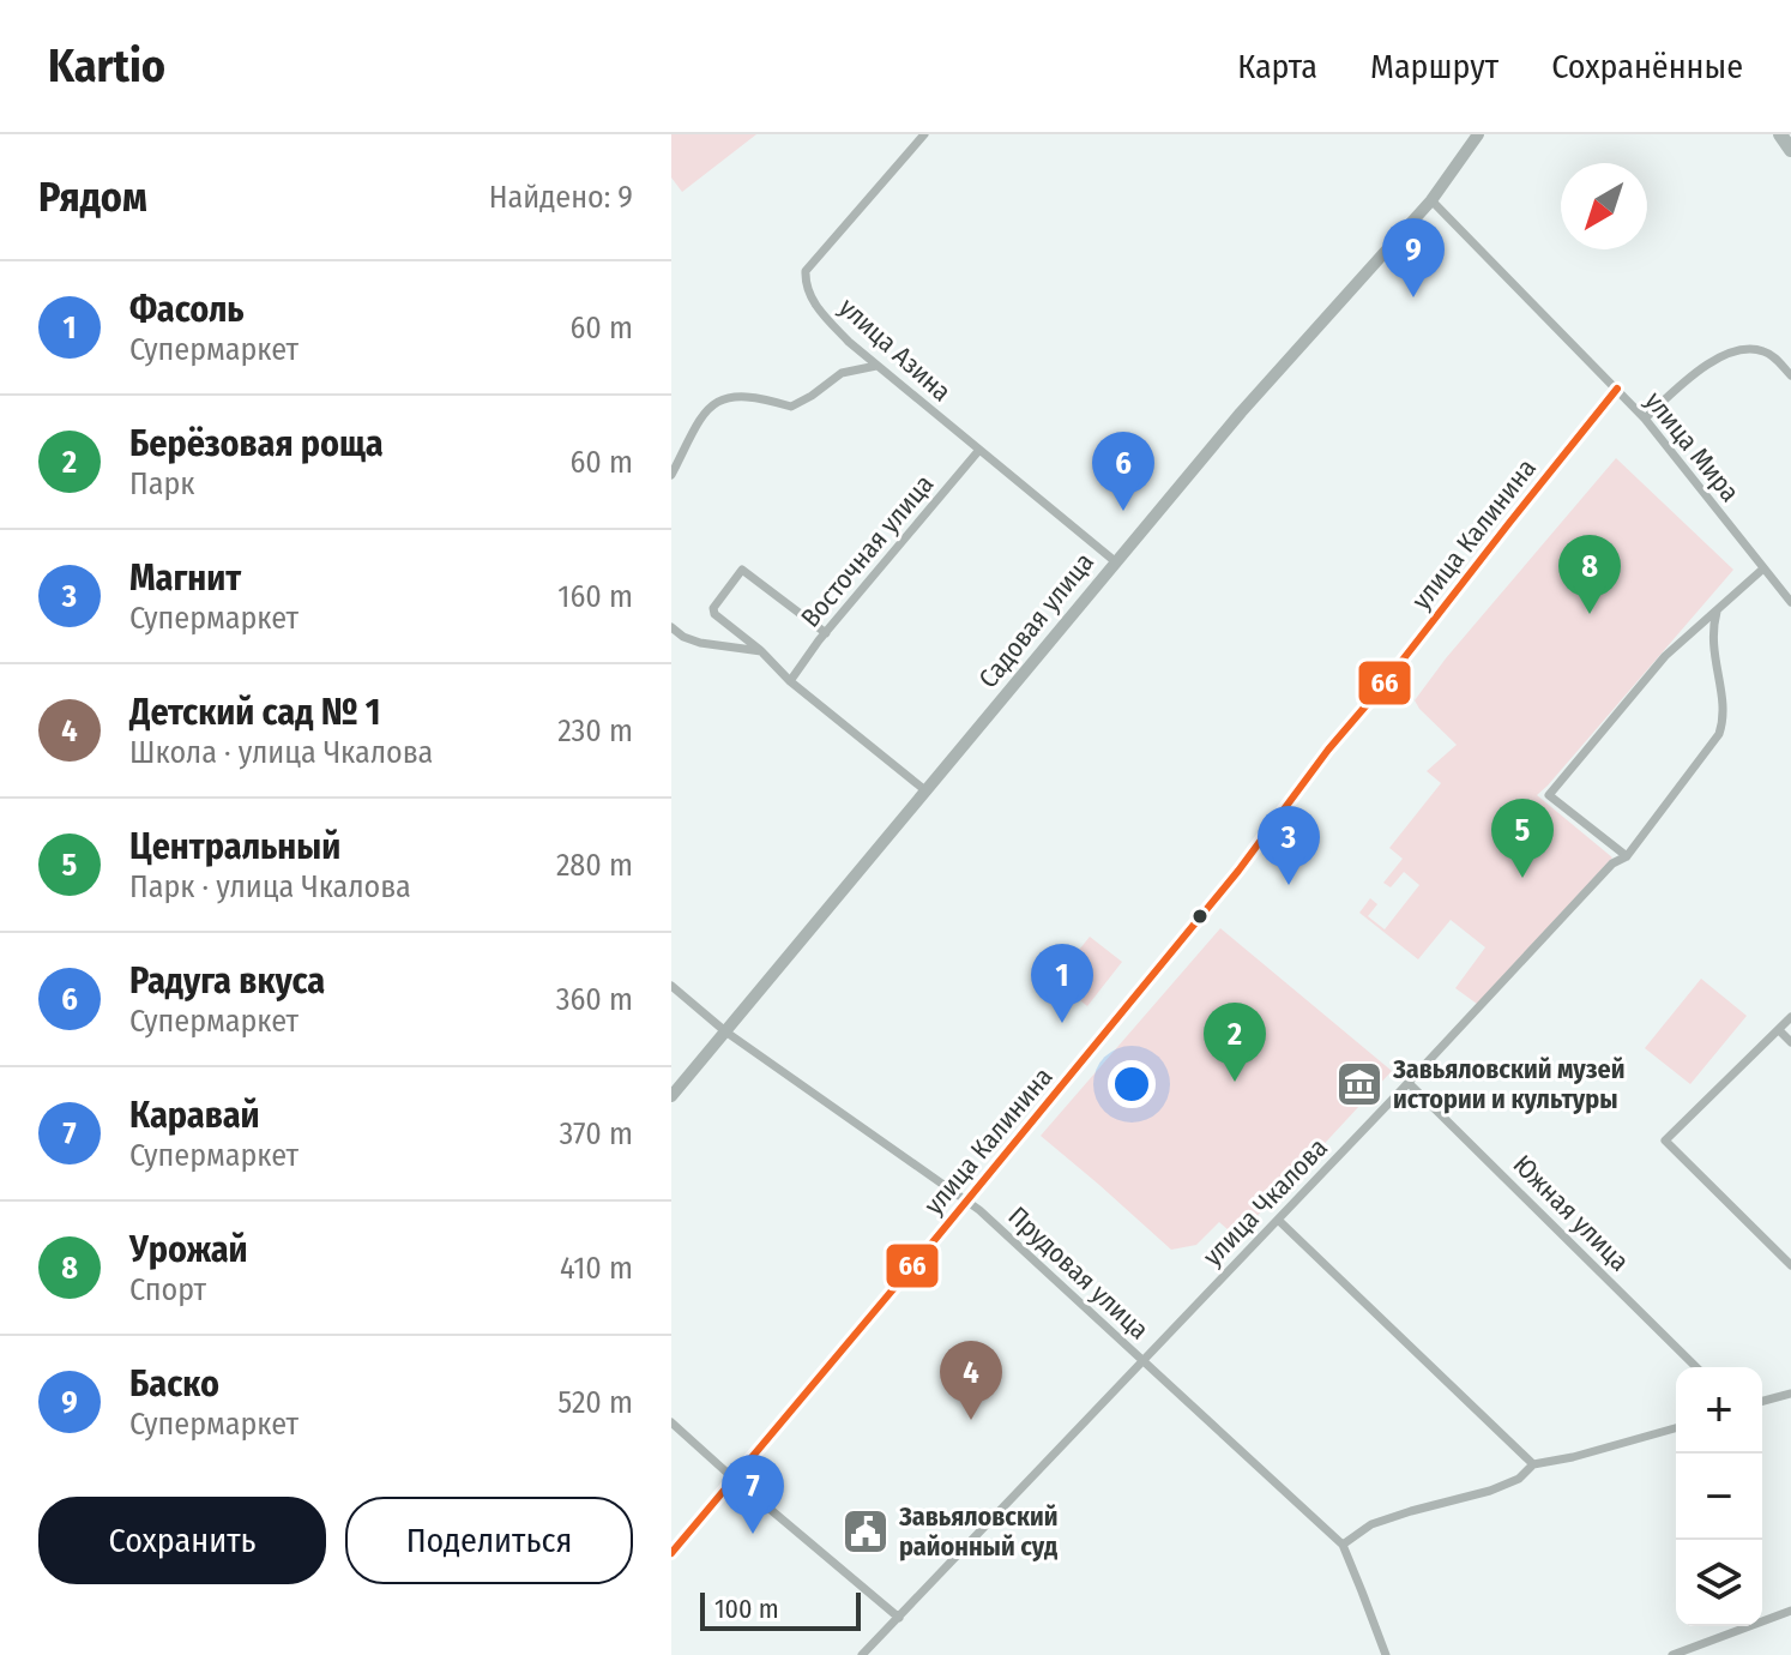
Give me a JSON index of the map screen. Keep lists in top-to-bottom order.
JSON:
{
  "streets": {
    "street": [
      "улица Азина",
      "улица Мира",
      "улица Калинина",
      "Восточная улица",
      "Садовая улица",
      "улица Чкалова",
      "Южная улица",
      "Прудовая улица"
    ]
  },
  "crossings": [
    ["улица Азина", "Восточная улица"],
    ["улица Азина", "Садовая улица"],
    ["улица Мира", "улица Калинина"],
    ["улица Мира", "Садовая улица"],
    ["улица Калинина", "Прудовая улица"],
    ["Садовая улица", "Прудовая улица"],
    ["улица Чкалова", "Южная улица"],
    ["улица Чкалова", "Прудовая улица"]
  ],
  "places": {
    "museum": ["Завьяловский музей истории и культуры"],
    "public building": ["Завьяловский районный суд"]
  },
  "lines": ["transit line 66"],
  "scale_bar": "100 m",
  "north": "bottom left",
  "page": {
    "header": "Kartio",
    "nav": ["Карта", "Маршрут", "Сохранённые"],
    "heading": ["Рядом", "Найдено: 9"],
    "pins": [
      "9",
      "6",
      "8",
      "5",
      "3",
      "1",
      "2",
      "4",
      "7"
    ],
    "list": [
      {
        "mark": "1",
        "name": "Фасоль",
        "note": "Супермаркет",
        "value": "60 m"
      },
      {
        "mark": "2",
        "name": "Берёзовая роща",
        "note": "Парк",
        "value": "60 m"
      },
      {
        "mark": "3",
        "name": "Магнит",
        "note": "Супермаркет",
        "value": "160 m"
      },
      {
        "mark": "4",
        "name": "Детский сад № 1",
        "note": "Школа · улица Чкалова",
        "value": "230 m"
      },
      {
        "mark": "5",
        "name": "Центральный",
        "note": "Парк · улица Чкалова",
        "value": "280 m"
      },
      {
        "mark": "6",
        "name": "Радуга вкуса",
        "note": "Супермаркет",
        "value": "360 m"
      },
      {
        "mark": "7",
        "name": "Каравай",
        "note": "Супермаркет",
        "value": "370 m"
      },
      {
        "mark": "8",
        "name": "Урожай",
        "note": "Спорт",
        "value": "410 m"
      },
      {
        "mark": "9",
        "name": "Баско",
        "note": "Супермаркет",
        "value": "520 m"
      }
    ],
    "map_buttons": ["+", "−"],
    "buttons": ["Сохранить", "Поделиться"],
    "scale": "100 m"
  }
}
